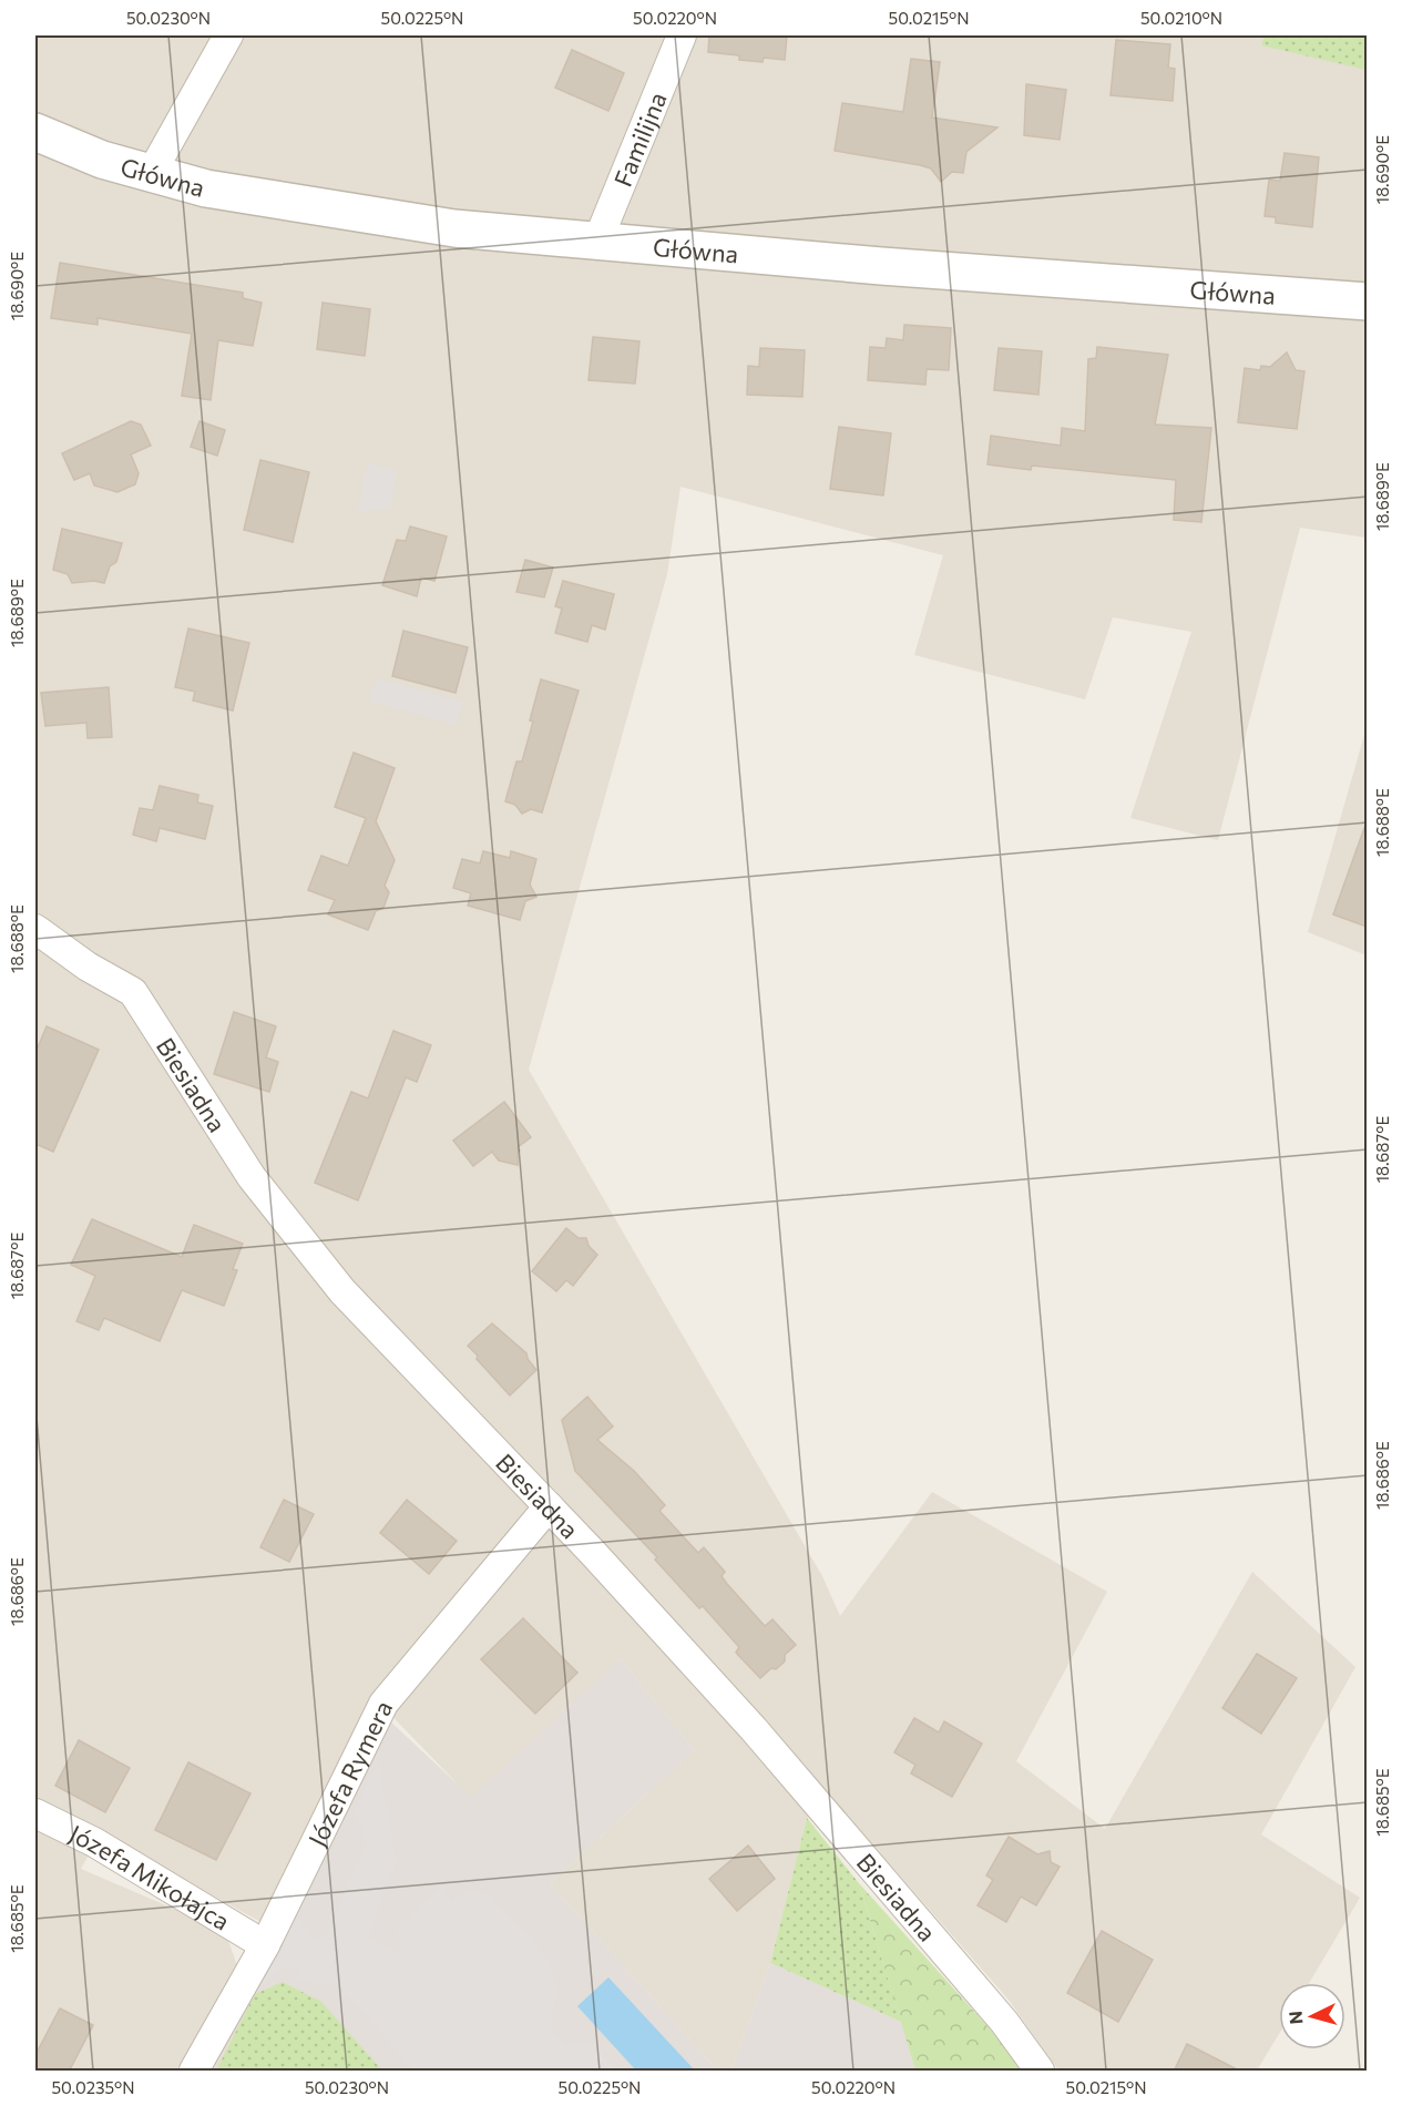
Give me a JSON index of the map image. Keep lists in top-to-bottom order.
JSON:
{
  "streets": {
    "street": [
      "Familijna",
      "Główna",
      "Biesiadna",
      "Józefa Rymera",
      "Józefa Mikołajca"
    ]
  },
  "crossings": [
    ["Familijna", "Główna"],
    ["Biesiadna", "Józefa Rymera"],
    ["Józefa Rymera", "Józefa Mikołajca"]
  ],
  "north": "left",
  "coordinates": [
    "50.0230°N",
    "50.0225°N",
    "50.0220°N",
    "50.0215°N",
    "50.0210°N",
    "18.690°E",
    "18.689°E",
    "18.688°E",
    "18.687°E",
    "18.686°E",
    "18.685°E",
    "50.0235°N"
  ]
}
